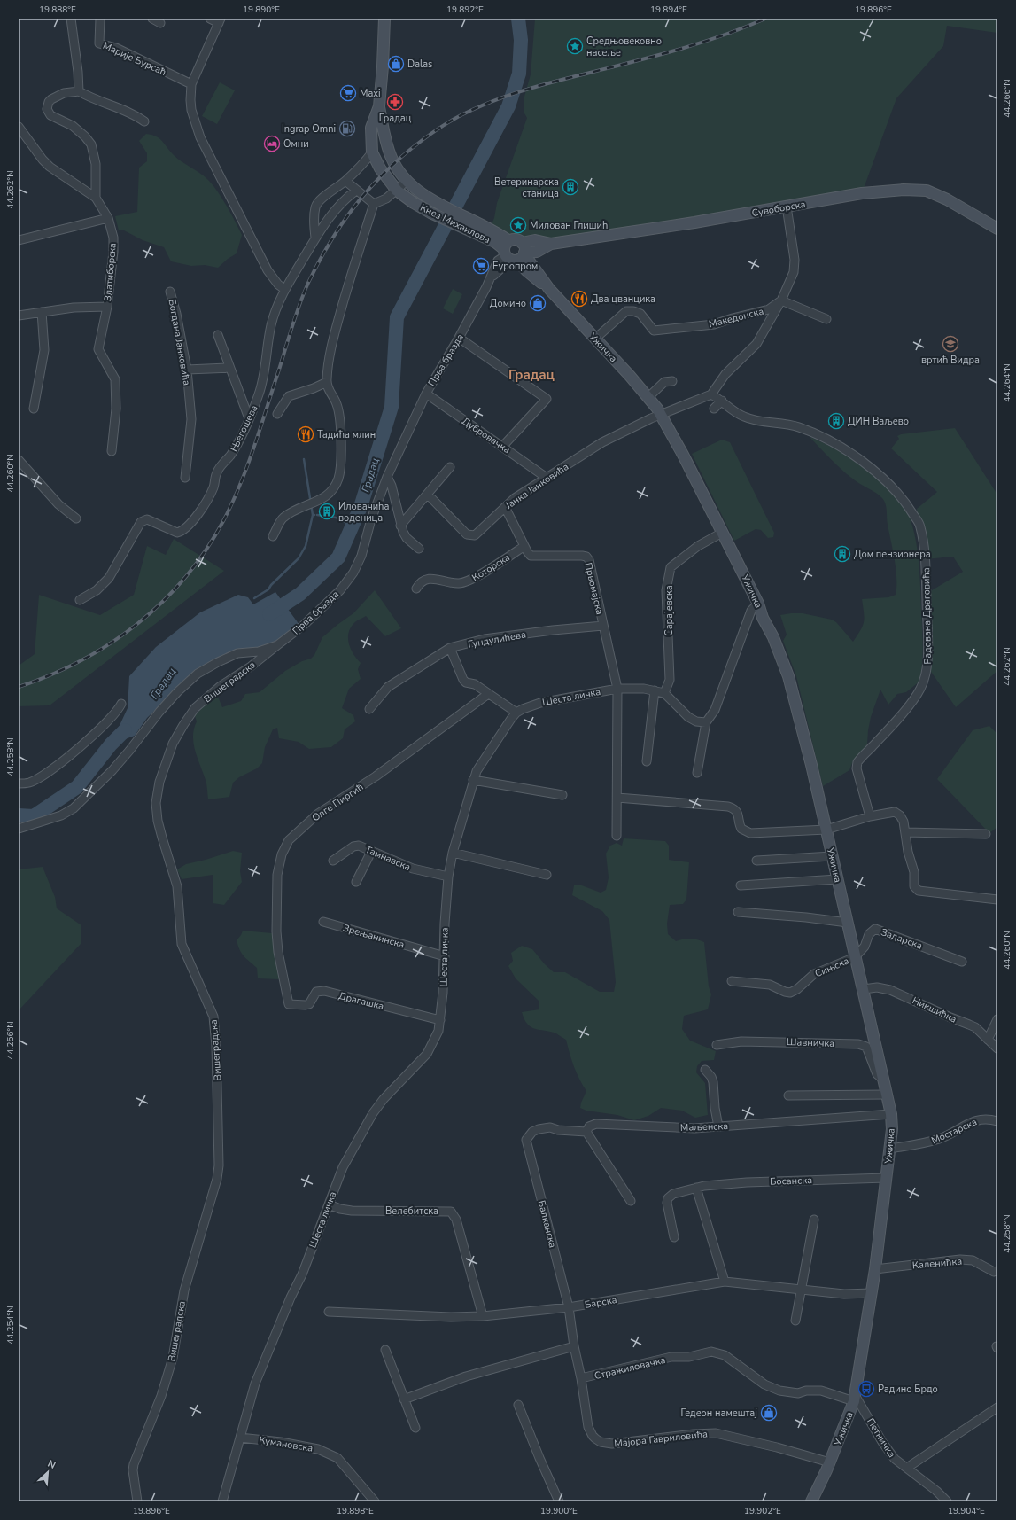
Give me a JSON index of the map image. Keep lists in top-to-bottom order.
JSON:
{
  "streets": {
    "main road": ["Сувоборска", "Кнез Михаилова", "Ужичка"],
    "street": [
      "Марије Бурсаћ",
      "Златиборска",
      "Македонска",
      "Богдана Јанковића",
      "Прва бразда",
      "Његошева",
      "Дубровачка",
      "Јанка Јанковића",
      "Которска",
      "Првомајска",
      "Сарајевска",
      "Радована Драговића",
      "Гундулићева",
      "Вишеградска",
      "Шеста личка",
      "Олге Пиргић",
      "Тамнавска",
      "Зрењанинска",
      "Задарска",
      "Сињска",
      "Драгашка",
      "Никшићка",
      "Шавничка",
      "Маљенска",
      "Мостарска",
      "Босанска",
      "Велебитска",
      "Балканска",
      "Каленићка",
      "Барска",
      "Стражиловачка",
      "Петничка",
      "Мајора Гавриловића",
      "Кумановска"
    ]
  },
  "crossings": [
    ["Сувоборска", "Кнез Михаилова"],
    ["Сувоборска", "Ужичка"],
    ["Сувоборска", "Прва бразда"],
    ["Кнез Михаилова", "Ужичка"],
    ["Кнез Михаилова", "Прва бразда"],
    ["Македонска", "Ужичка"],
    ["Ужичка", "Прва бразда"],
    ["Ужичка", "Јанка Јанковића"],
    ["Ужичка", "Сарајевска"],
    ["Ужичка", "Задарска"],
    ["Ужичка", "Сињска"],
    ["Ужичка", "Никшићка"],
    ["Ужичка", "Шавничка"],
    ["Ужичка", "Маљенска"],
    ["Ужичка", "Мостарска"],
    ["Ужичка", "Босанска"],
    ["Ужичка", "Каленићка"],
    ["Ужичка", "Барска"],
    ["Ужичка", "Стражиловачка"],
    ["Ужичка", "Петничка"],
    ["Ужичка", "Мајора Гавриловића"],
    ["Прва бразда", "Дубровачка"],
    ["Прва бразда", "Вишеградска"],
    ["Дубровачка", "Јанка Јанковића"],
    ["Јанка Јанковића", "Првомајска"],
    ["Јанка Јанковића", "Радована Драговића"],
    ["Которска", "Првомајска"],
    ["Првомајска", "Гундулићева"],
    ["Првомајска", "Шеста личка"],
    ["Сарајевска", "Шеста личка"],
    ["Шеста личка", "Тамнавска"],
    ["Шеста личка", "Зрењанинска"],
    ["Шеста личка", "Драгашка"],
    ["Шеста личка", "Велебитска"],
    ["Шеста личка", "Кумановска"],
    ["Олге Пиргић", "Драгашка"],
    ["Задарска", "Сињска"],
    ["Маљенска", "Балканска"],
    ["Велебитска", "Барска"],
    ["Балканска", "Барска"],
    ["Балканска", "Стражиловачка"],
    ["Стражиловачка", "Петничка"],
    ["Стражиловачка", "Мајора Гавриловића"]
  ],
  "districts": ["Градац"],
  "water": ["Градац"],
  "places": {
    "place": ["Средњовековно насеље", "Милован Глишић"],
    "shop": ["Dalas", "Домино", "Гедеон намештај"],
    "supermarket": ["Maxi", "Еуропром"],
    "pharmacy": ["Градац"],
    "fuel station": ["Ingrap Omni"],
    "hotel": ["Омни"],
    "building": [
      "Ветеринарска станица",
      "ДИН Ваљево",
      "Иловачића воденица",
      "Дом пензионера"
    ],
    "restaurant": ["Два цванцика", "Тадића млин"],
    "school or university": ["вртић Видра"],
    "bus stop": ["Радино Брдо"]
  },
  "north": "top right",
  "coordinates": [
    "19.888°E",
    "19.890°E",
    "19.892°E",
    "19.894°E",
    "19.896°E",
    "44.266°N",
    "44.262°N",
    "44.264°N",
    "44.260°N",
    "44.258°N",
    "44.256°N",
    "44.254°N",
    "19.898°E",
    "19.900°E",
    "19.902°E",
    "19.904°E"
  ]
}
